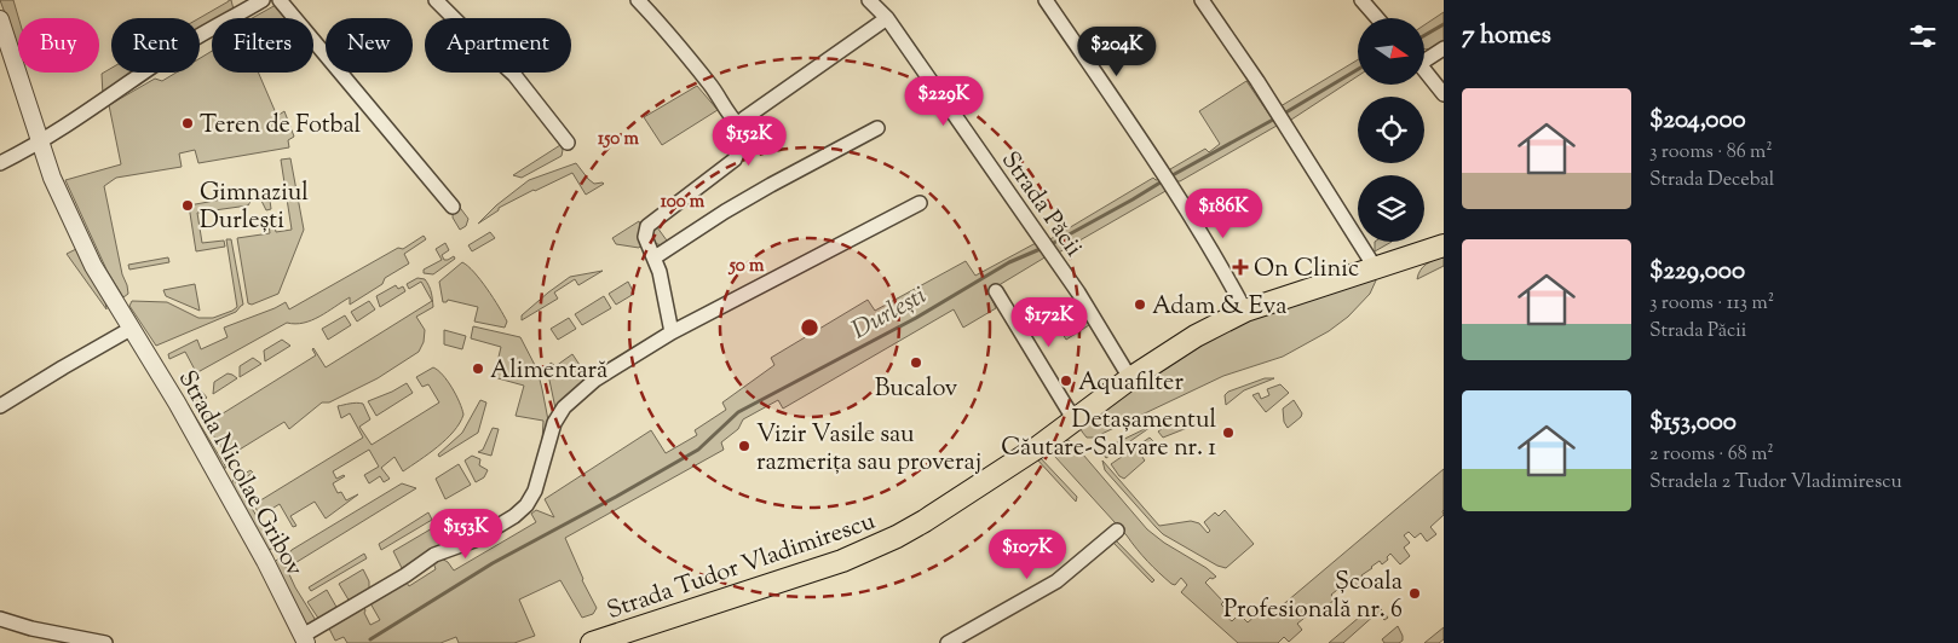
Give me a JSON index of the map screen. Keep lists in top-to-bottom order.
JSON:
{
  "streets": {
    "main road": ["Strada Tudor Vladimirescu"],
    "street": ["Strada Păcii", "Strada Nicolae Gribov"]
  },
  "crossings": [
    ["Strada Păcii", "Strada Tudor Vladimirescu"]
  ],
  "water": ["Durlești"],
  "places": {
    "other": [
      "Teren de Fotbal",
      "Gimnaziul Durlești",
      "Adam & Eva",
      "Bucalov",
      "Alimentară",
      "Aquafilter",
      "Detașamentul Căutare-Salvare nr. 1",
      "Vizir Vasile sau razmerița sau proveraj",
      "Școala Profesională nr. 6"
    ],
    "health": ["On Clinic"]
  },
  "north": "right",
  "page": {
    "heading": "7 homes",
    "chip": [
      "Buy",
      "Rent",
      "Filters",
      "New",
      "Apartment"
    ],
    "price": [
      "$204K",
      "$229K",
      "$152K",
      "$186K",
      "$172K",
      "$153K",
      "$107K"
    ],
    "list": [
      {
        "name": "$204,000",
        "note": "3 rooms · 86 m² · Strada Decebal"
      },
      {
        "name": "$229,000",
        "note": "3 rooms · 113 m² · Strada Păcii"
      },
      {
        "name": "$153,000",
        "note": "2 rooms · 68 m² · Stradela 2 Tudor Vladimirescu"
      }
    ]
  },
  "rings": ["150 m", "100 m", "50 m"]
}
